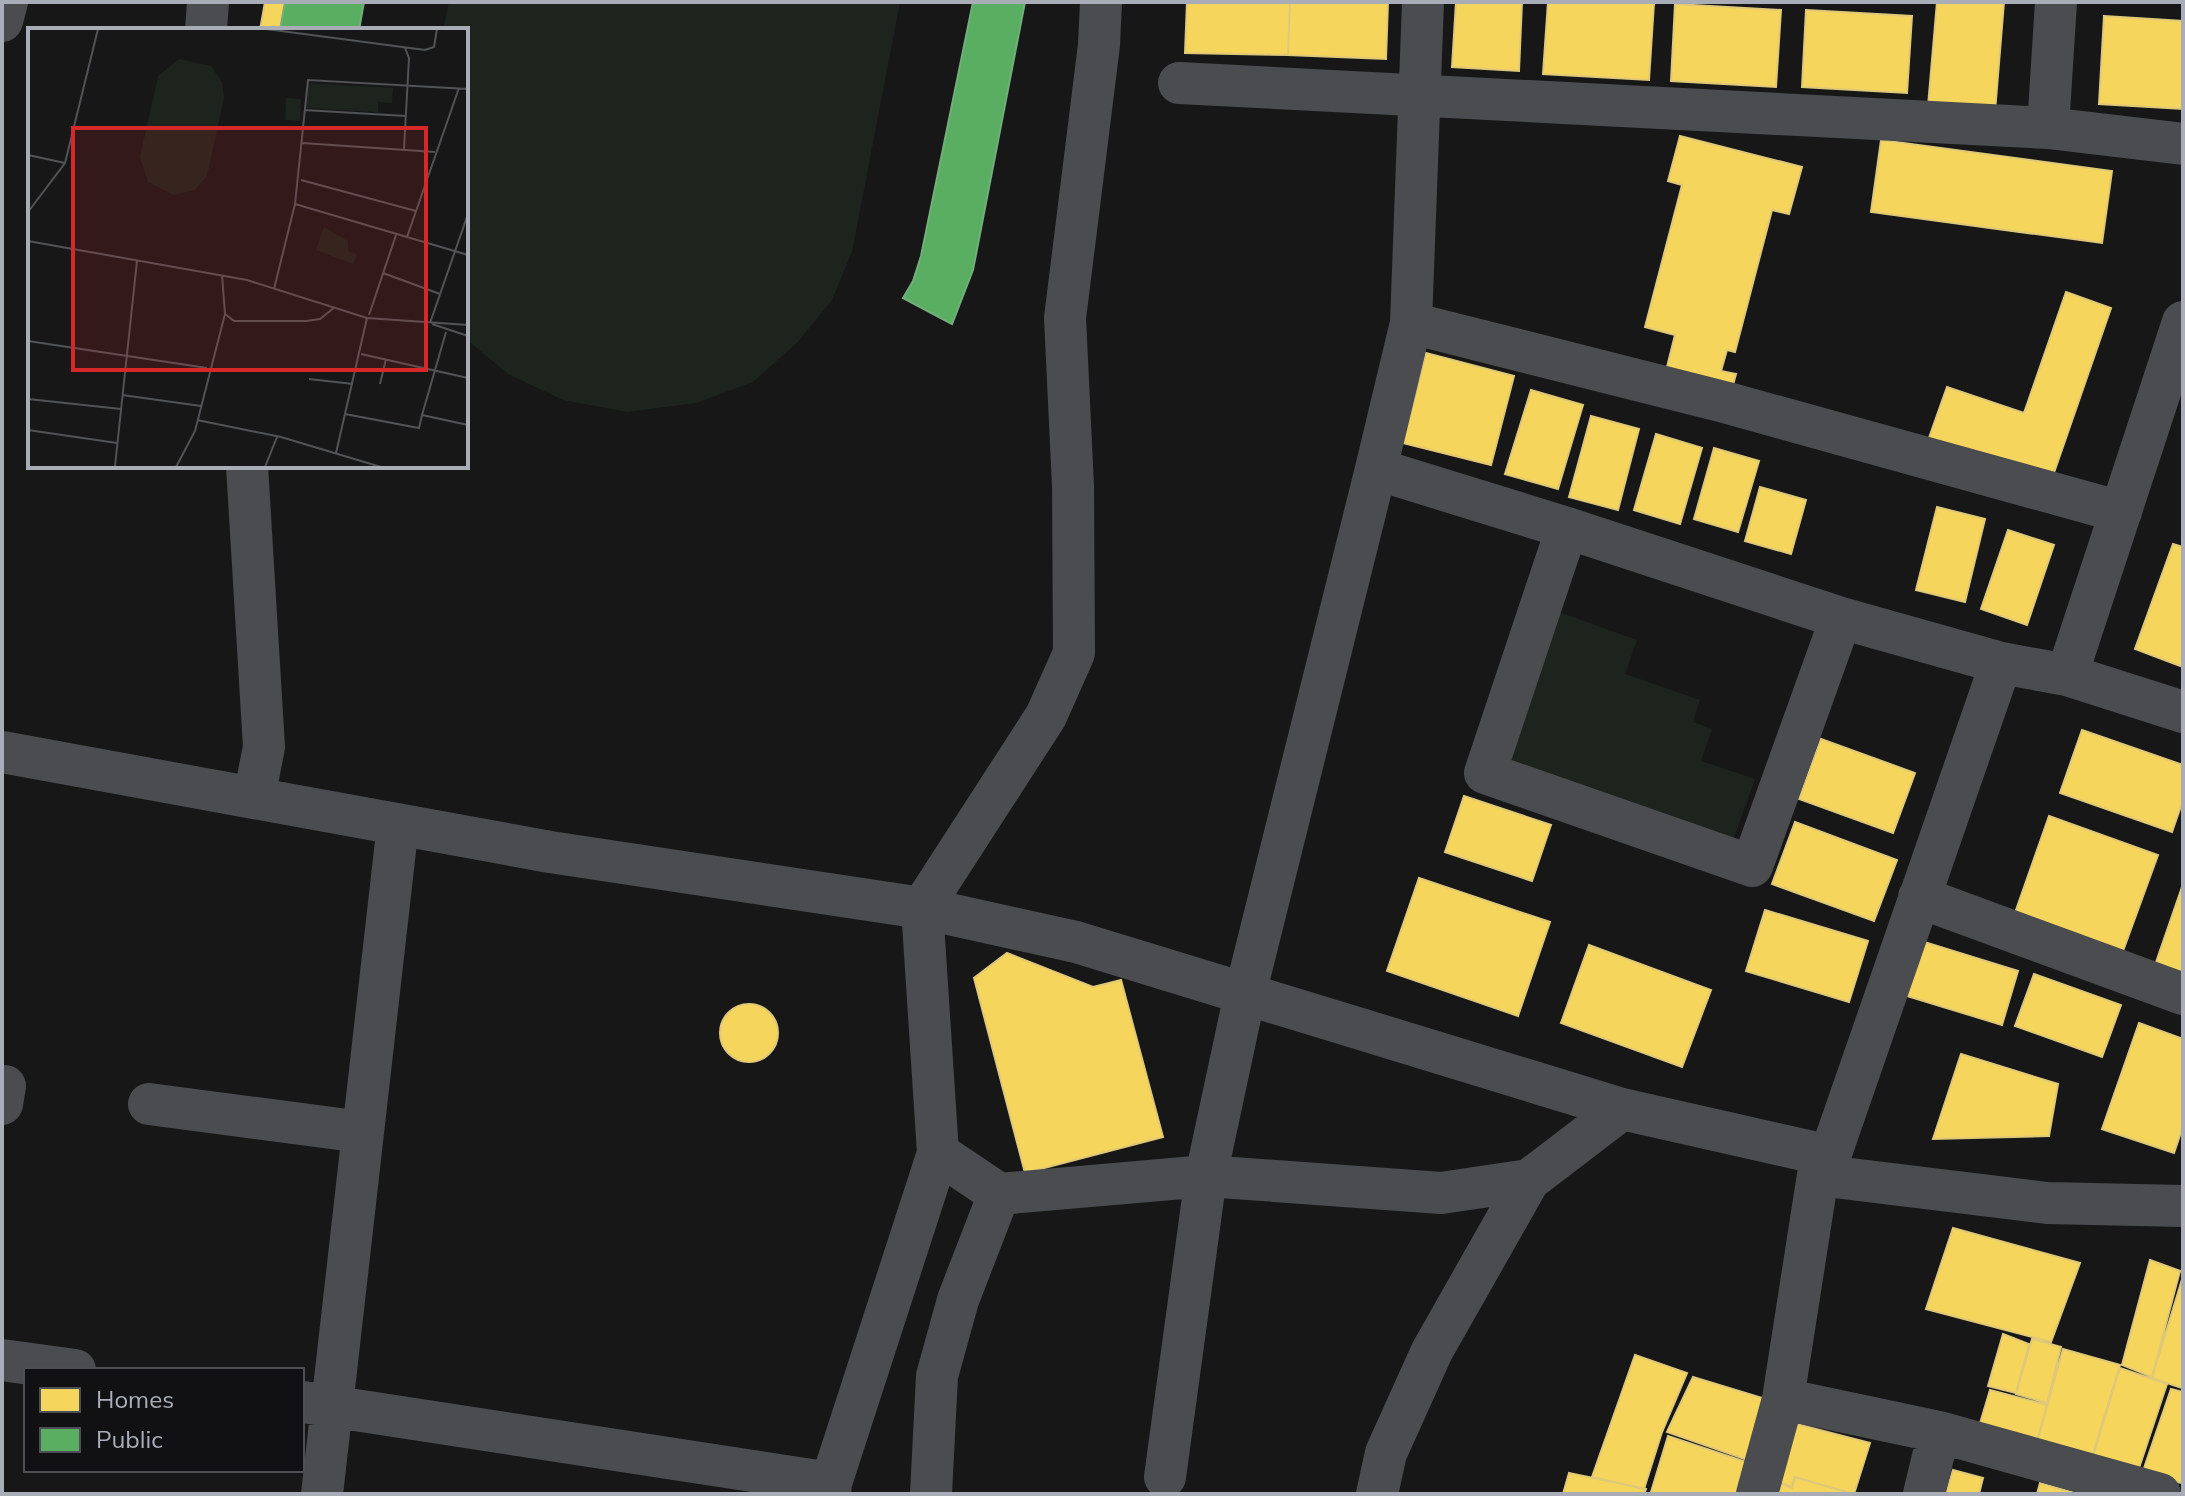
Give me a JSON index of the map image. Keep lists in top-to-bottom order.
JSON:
{
  "legend": ["Homes", "Public"]
}
